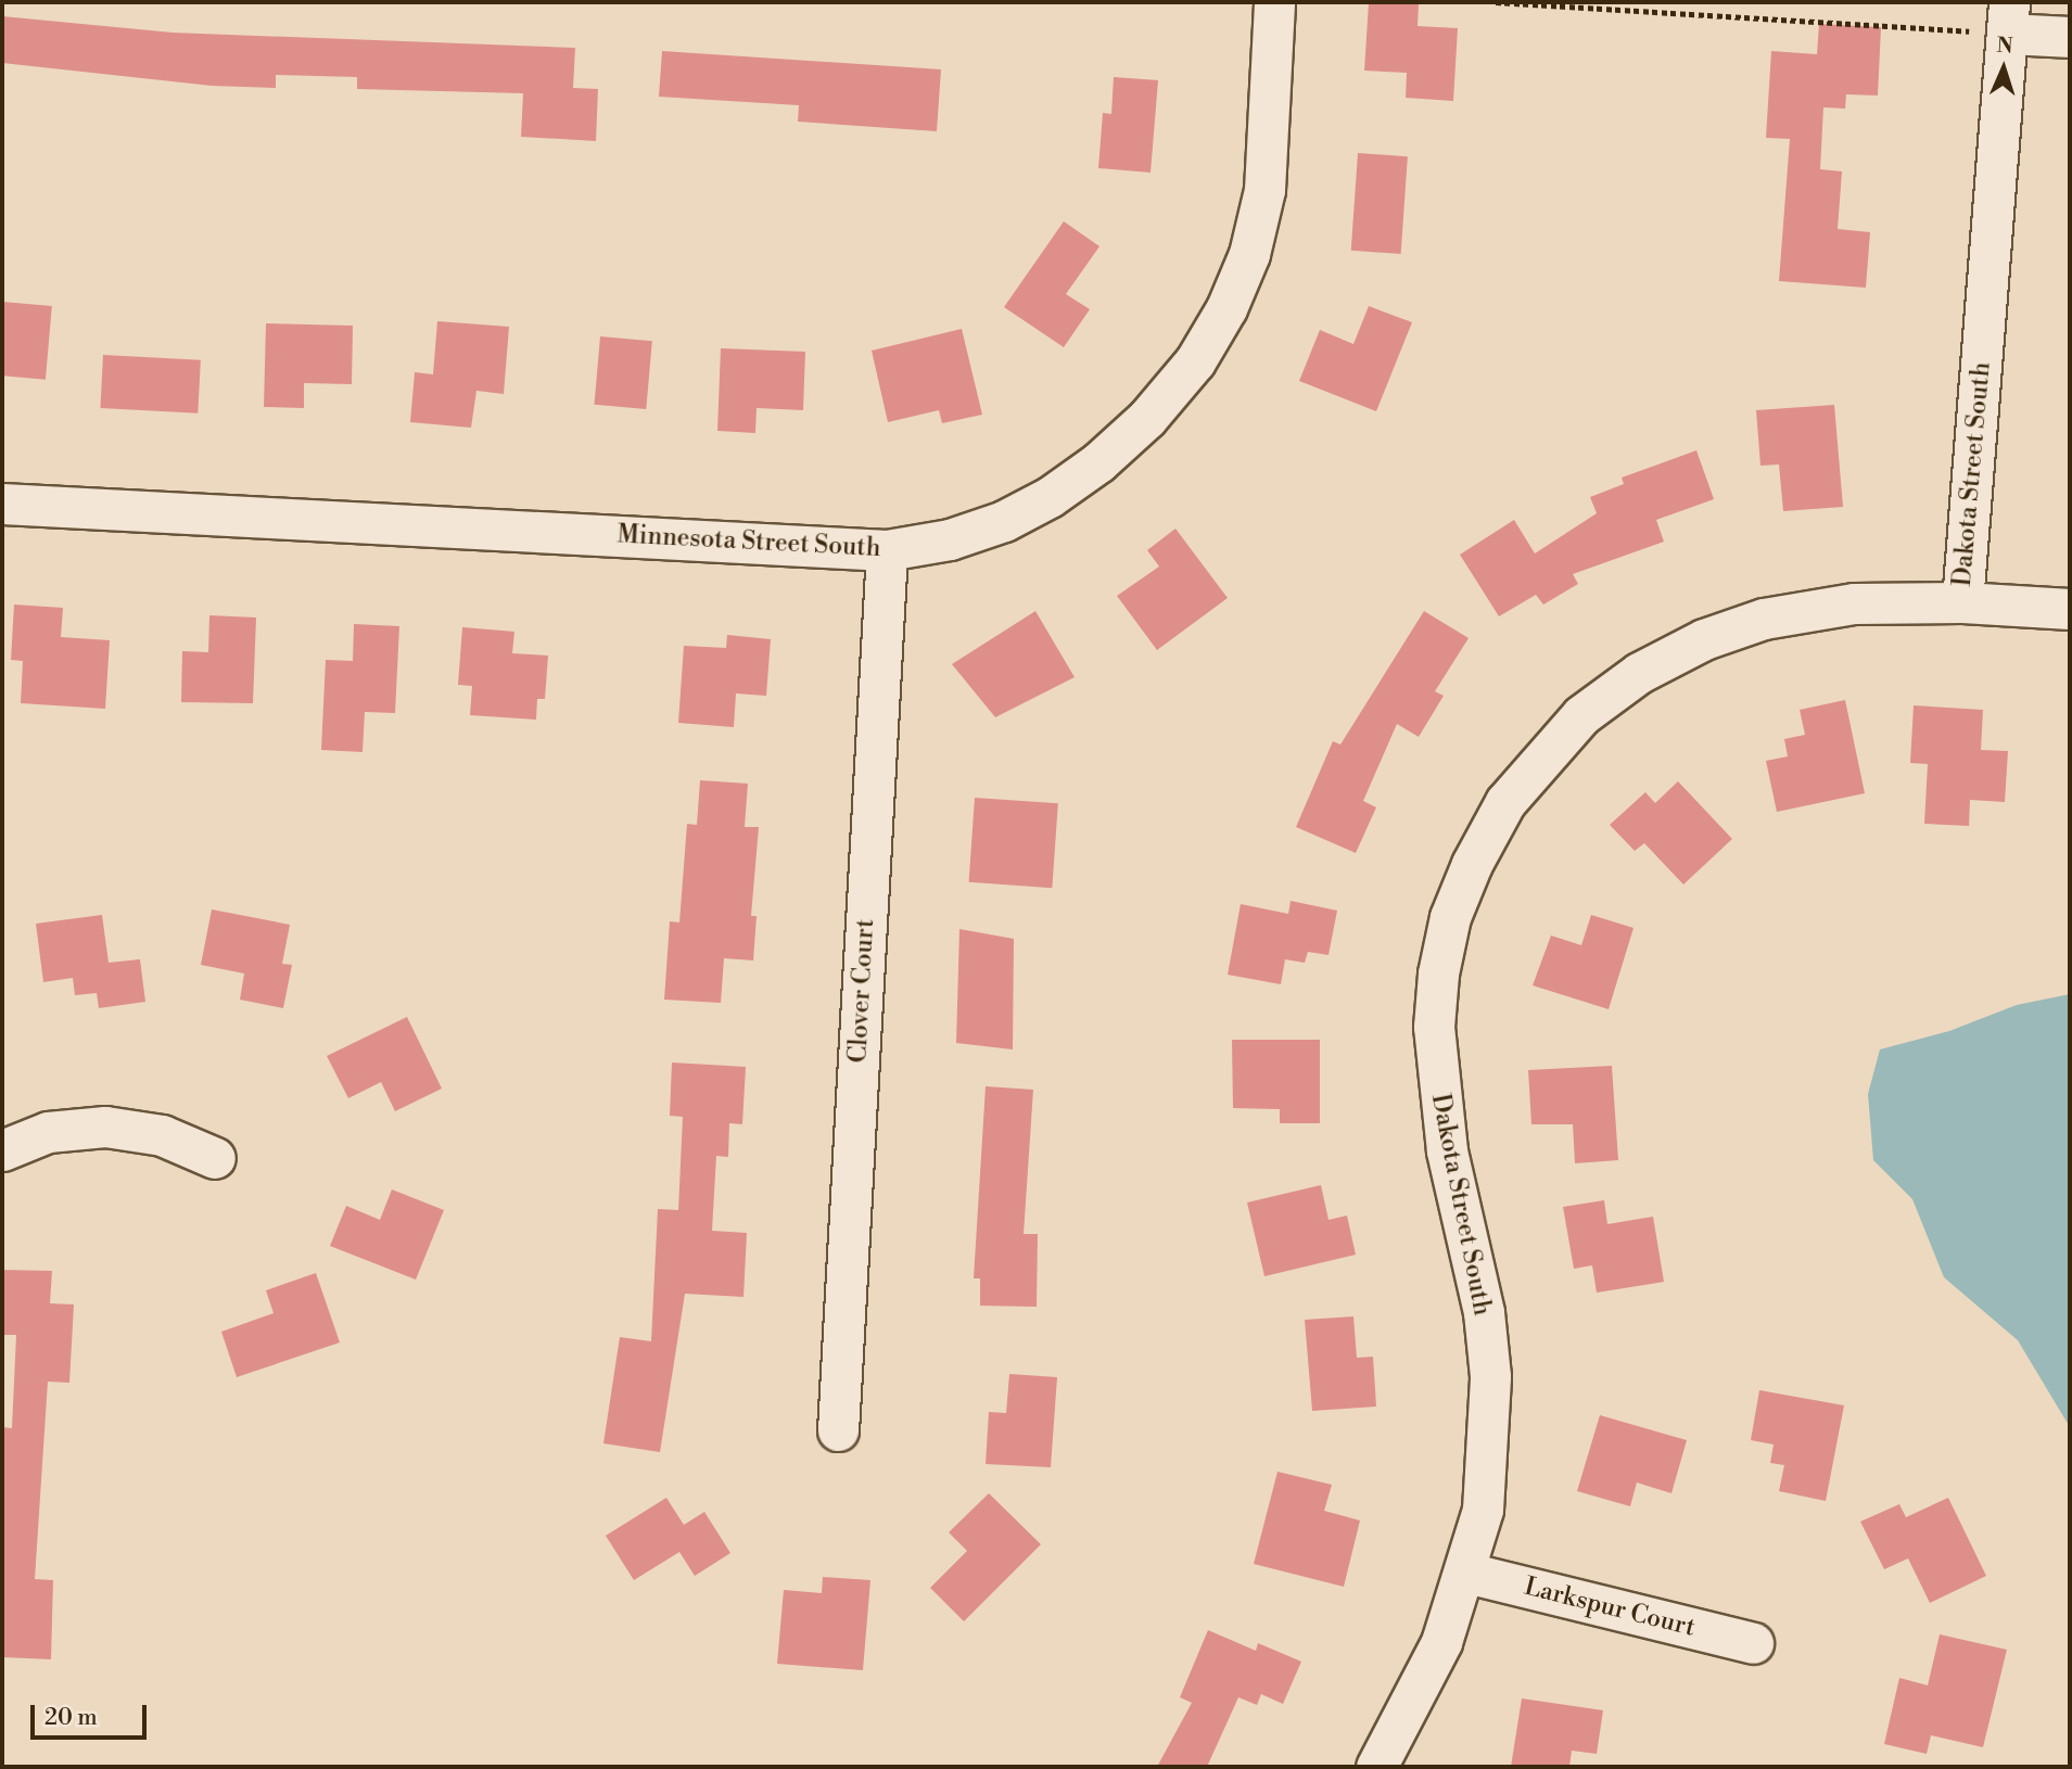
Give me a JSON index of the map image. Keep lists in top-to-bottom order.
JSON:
{
  "streets": {
    "street": [
      "Dakota Street South",
      "Minnesota Street South",
      "Clover Court",
      "Larkspur Court"
    ]
  },
  "crossings": [
    ["Dakota Street South", "Larkspur Court"],
    ["Minnesota Street South", "Clover Court"]
  ],
  "scale_bar": "20 m",
  "north": "top"
}
